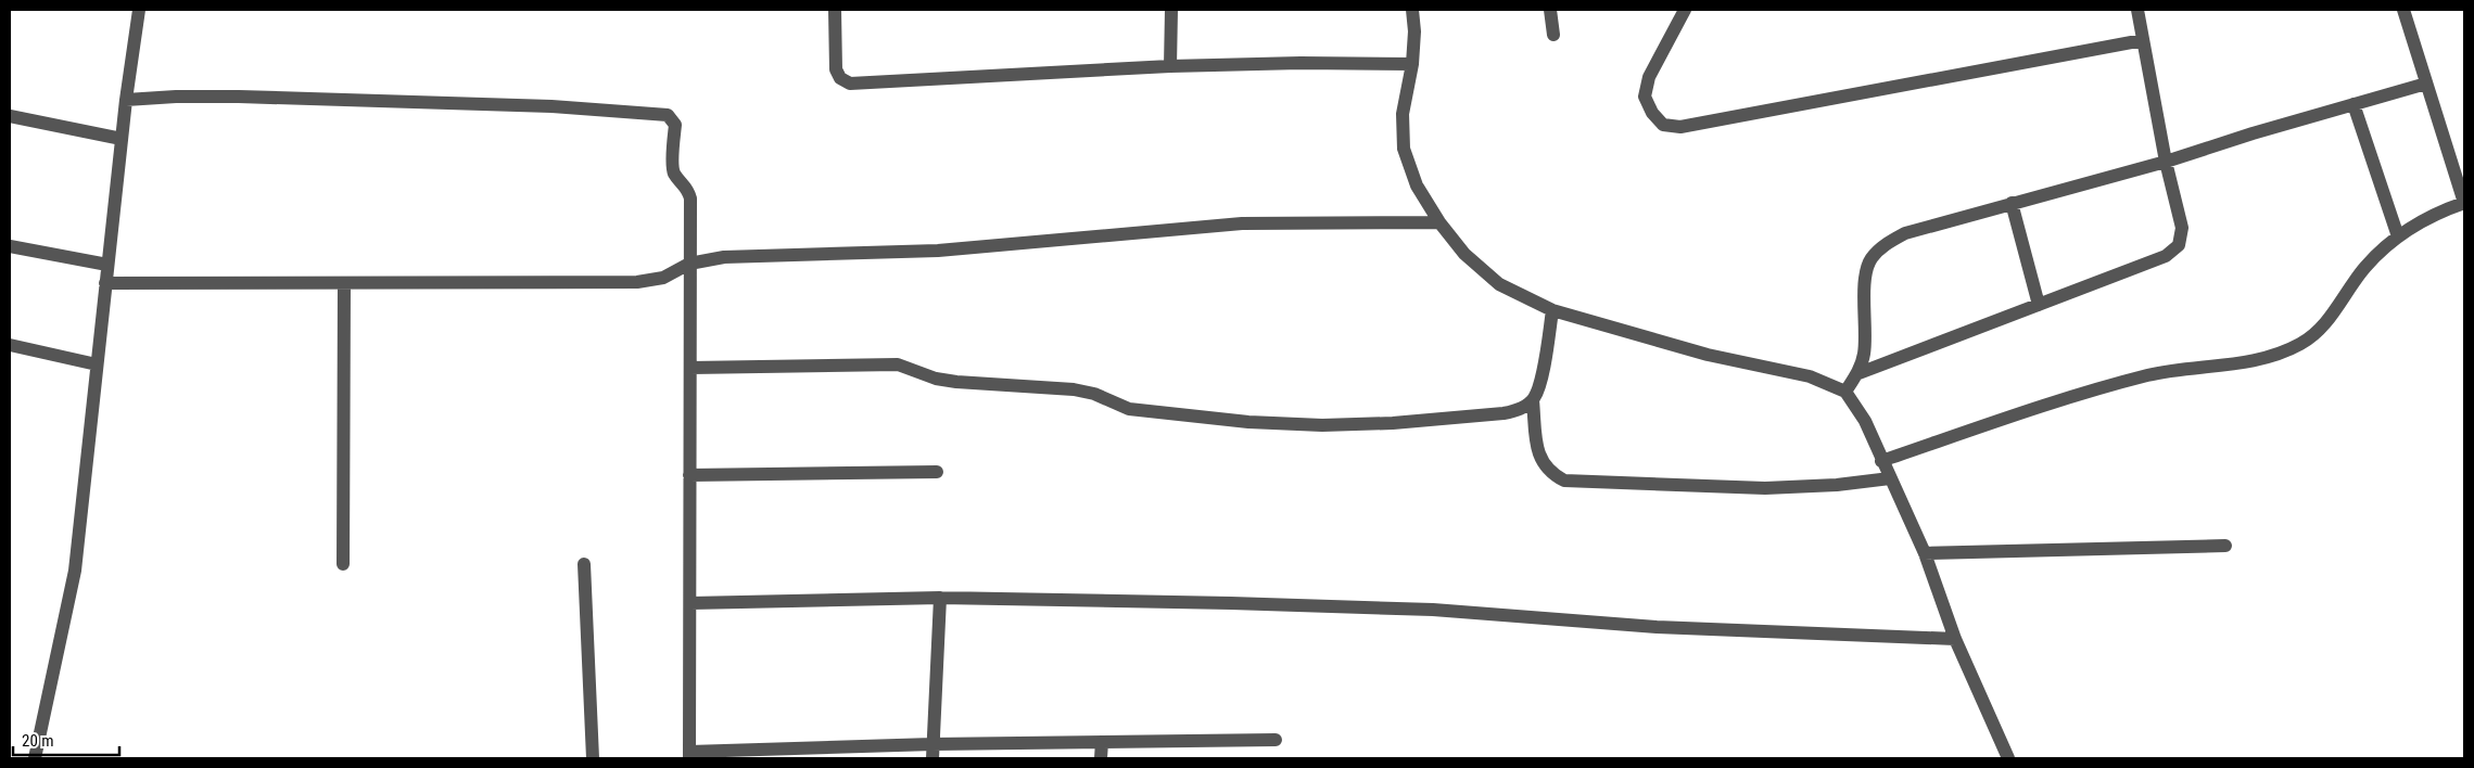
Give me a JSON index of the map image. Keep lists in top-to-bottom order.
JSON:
{
  "scale_bar": "20 m"
}
